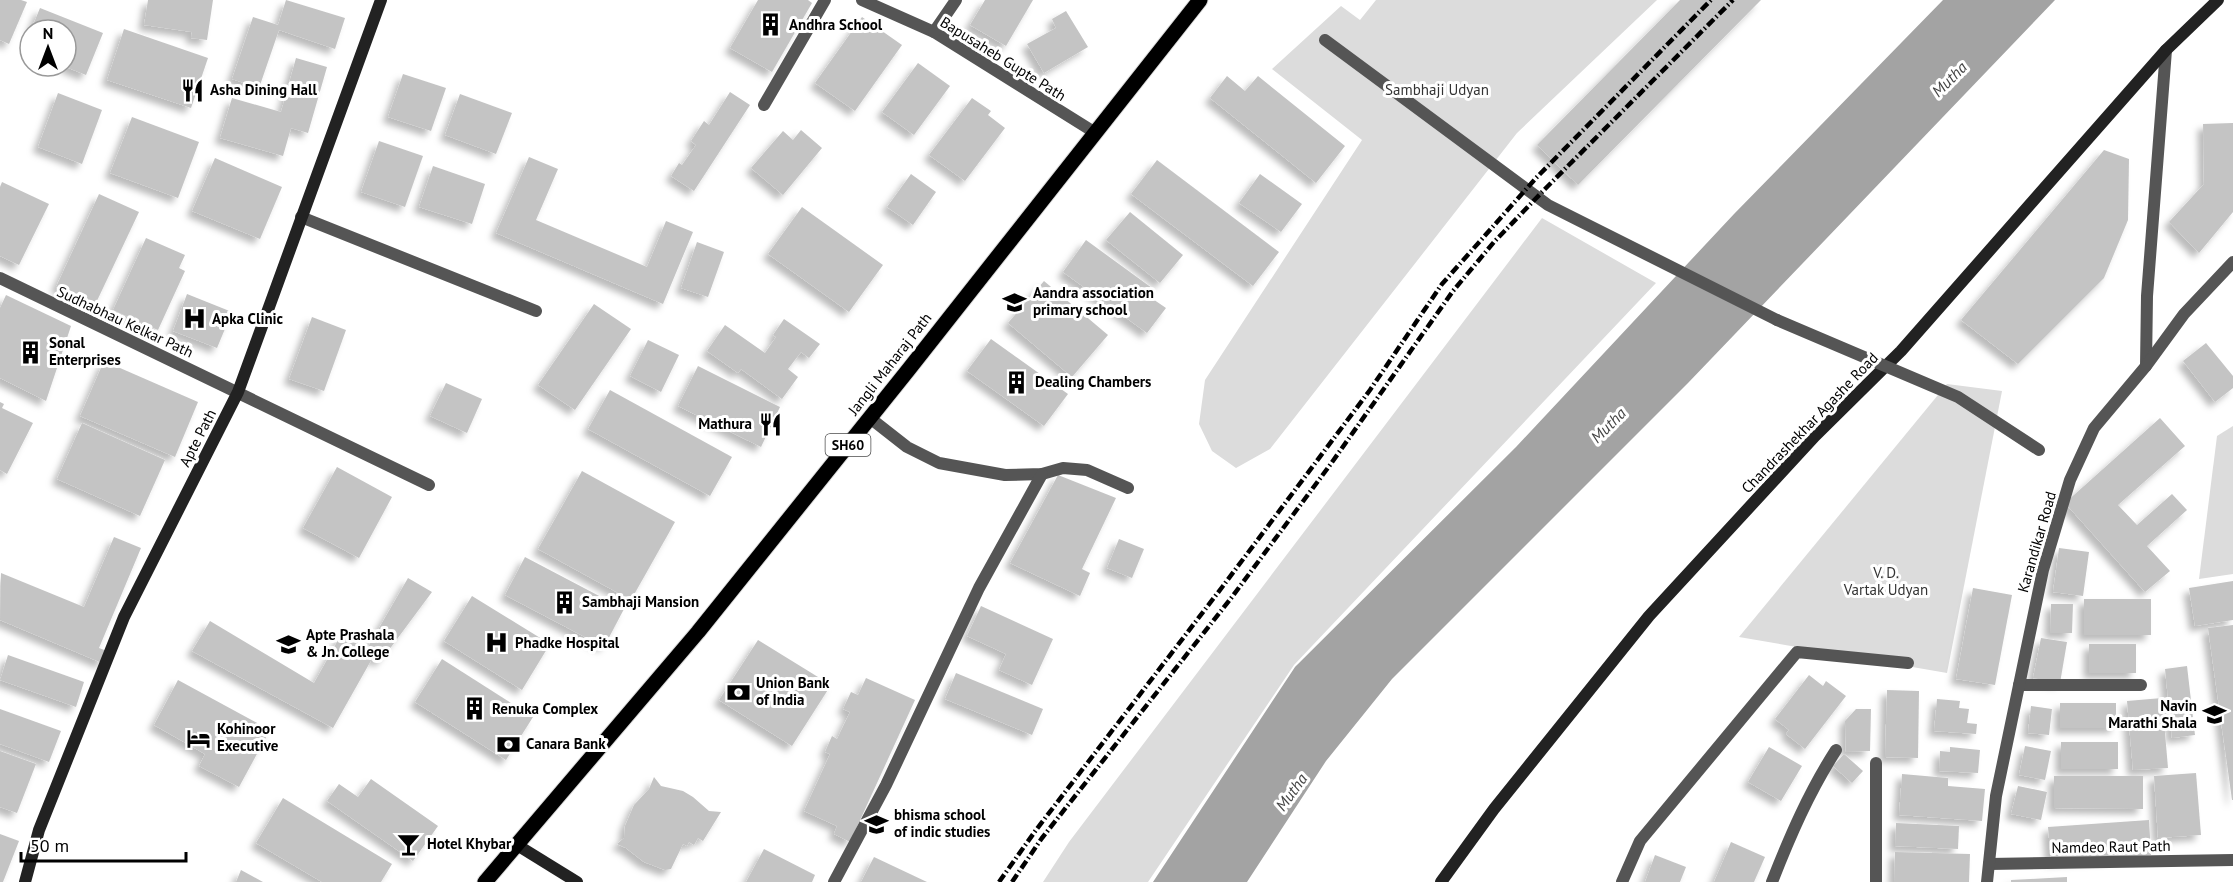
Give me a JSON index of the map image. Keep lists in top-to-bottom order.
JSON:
{
  "streets": {
    "main road": ["Jangli Maharaj Path", "SH60"],
    "street": [
      "Bapusaheb Gupte Path",
      "Sudhabhau Kelkar Path",
      "Chandrashekhar Agashe Road",
      "Apte Path",
      "Karandikar Road",
      "Namdeo Raut Path"
    ]
  },
  "crossings": [
    ["Bapusaheb Gupte Path", "Jangli Maharaj Path"],
    ["Sudhabhau Kelkar Path", "Apte Path"],
    ["Karandikar Road", "Namdeo Raut Path"]
  ],
  "water": ["Mutha"],
  "parks": ["Sambhaji Udyan", "V. D. Vartak Udyan"],
  "places": {
    "building": [
      "Andhra School",
      "Sonal Enterprises",
      "Dealing Chambers",
      "Sambhaji Mansion",
      "Renuka Complex"
    ],
    "restaurant": ["Asha Dining Hall", "Mathura"],
    "school or university": [
      "Aandra association primary school",
      "Apte Prashala & Jn. College",
      "Navin Marathi Shala",
      "bhisma school of indic studies"
    ],
    "hospital": ["Apka Clinic", "Phadke Hospital"],
    "bank": ["Union Bank of India", "Canara Bank"],
    "hotel": ["Kohinoor Executive"],
    "bar": ["Hotel Khybar"]
  },
  "scale_bar": "50 m",
  "north": "top"
}
